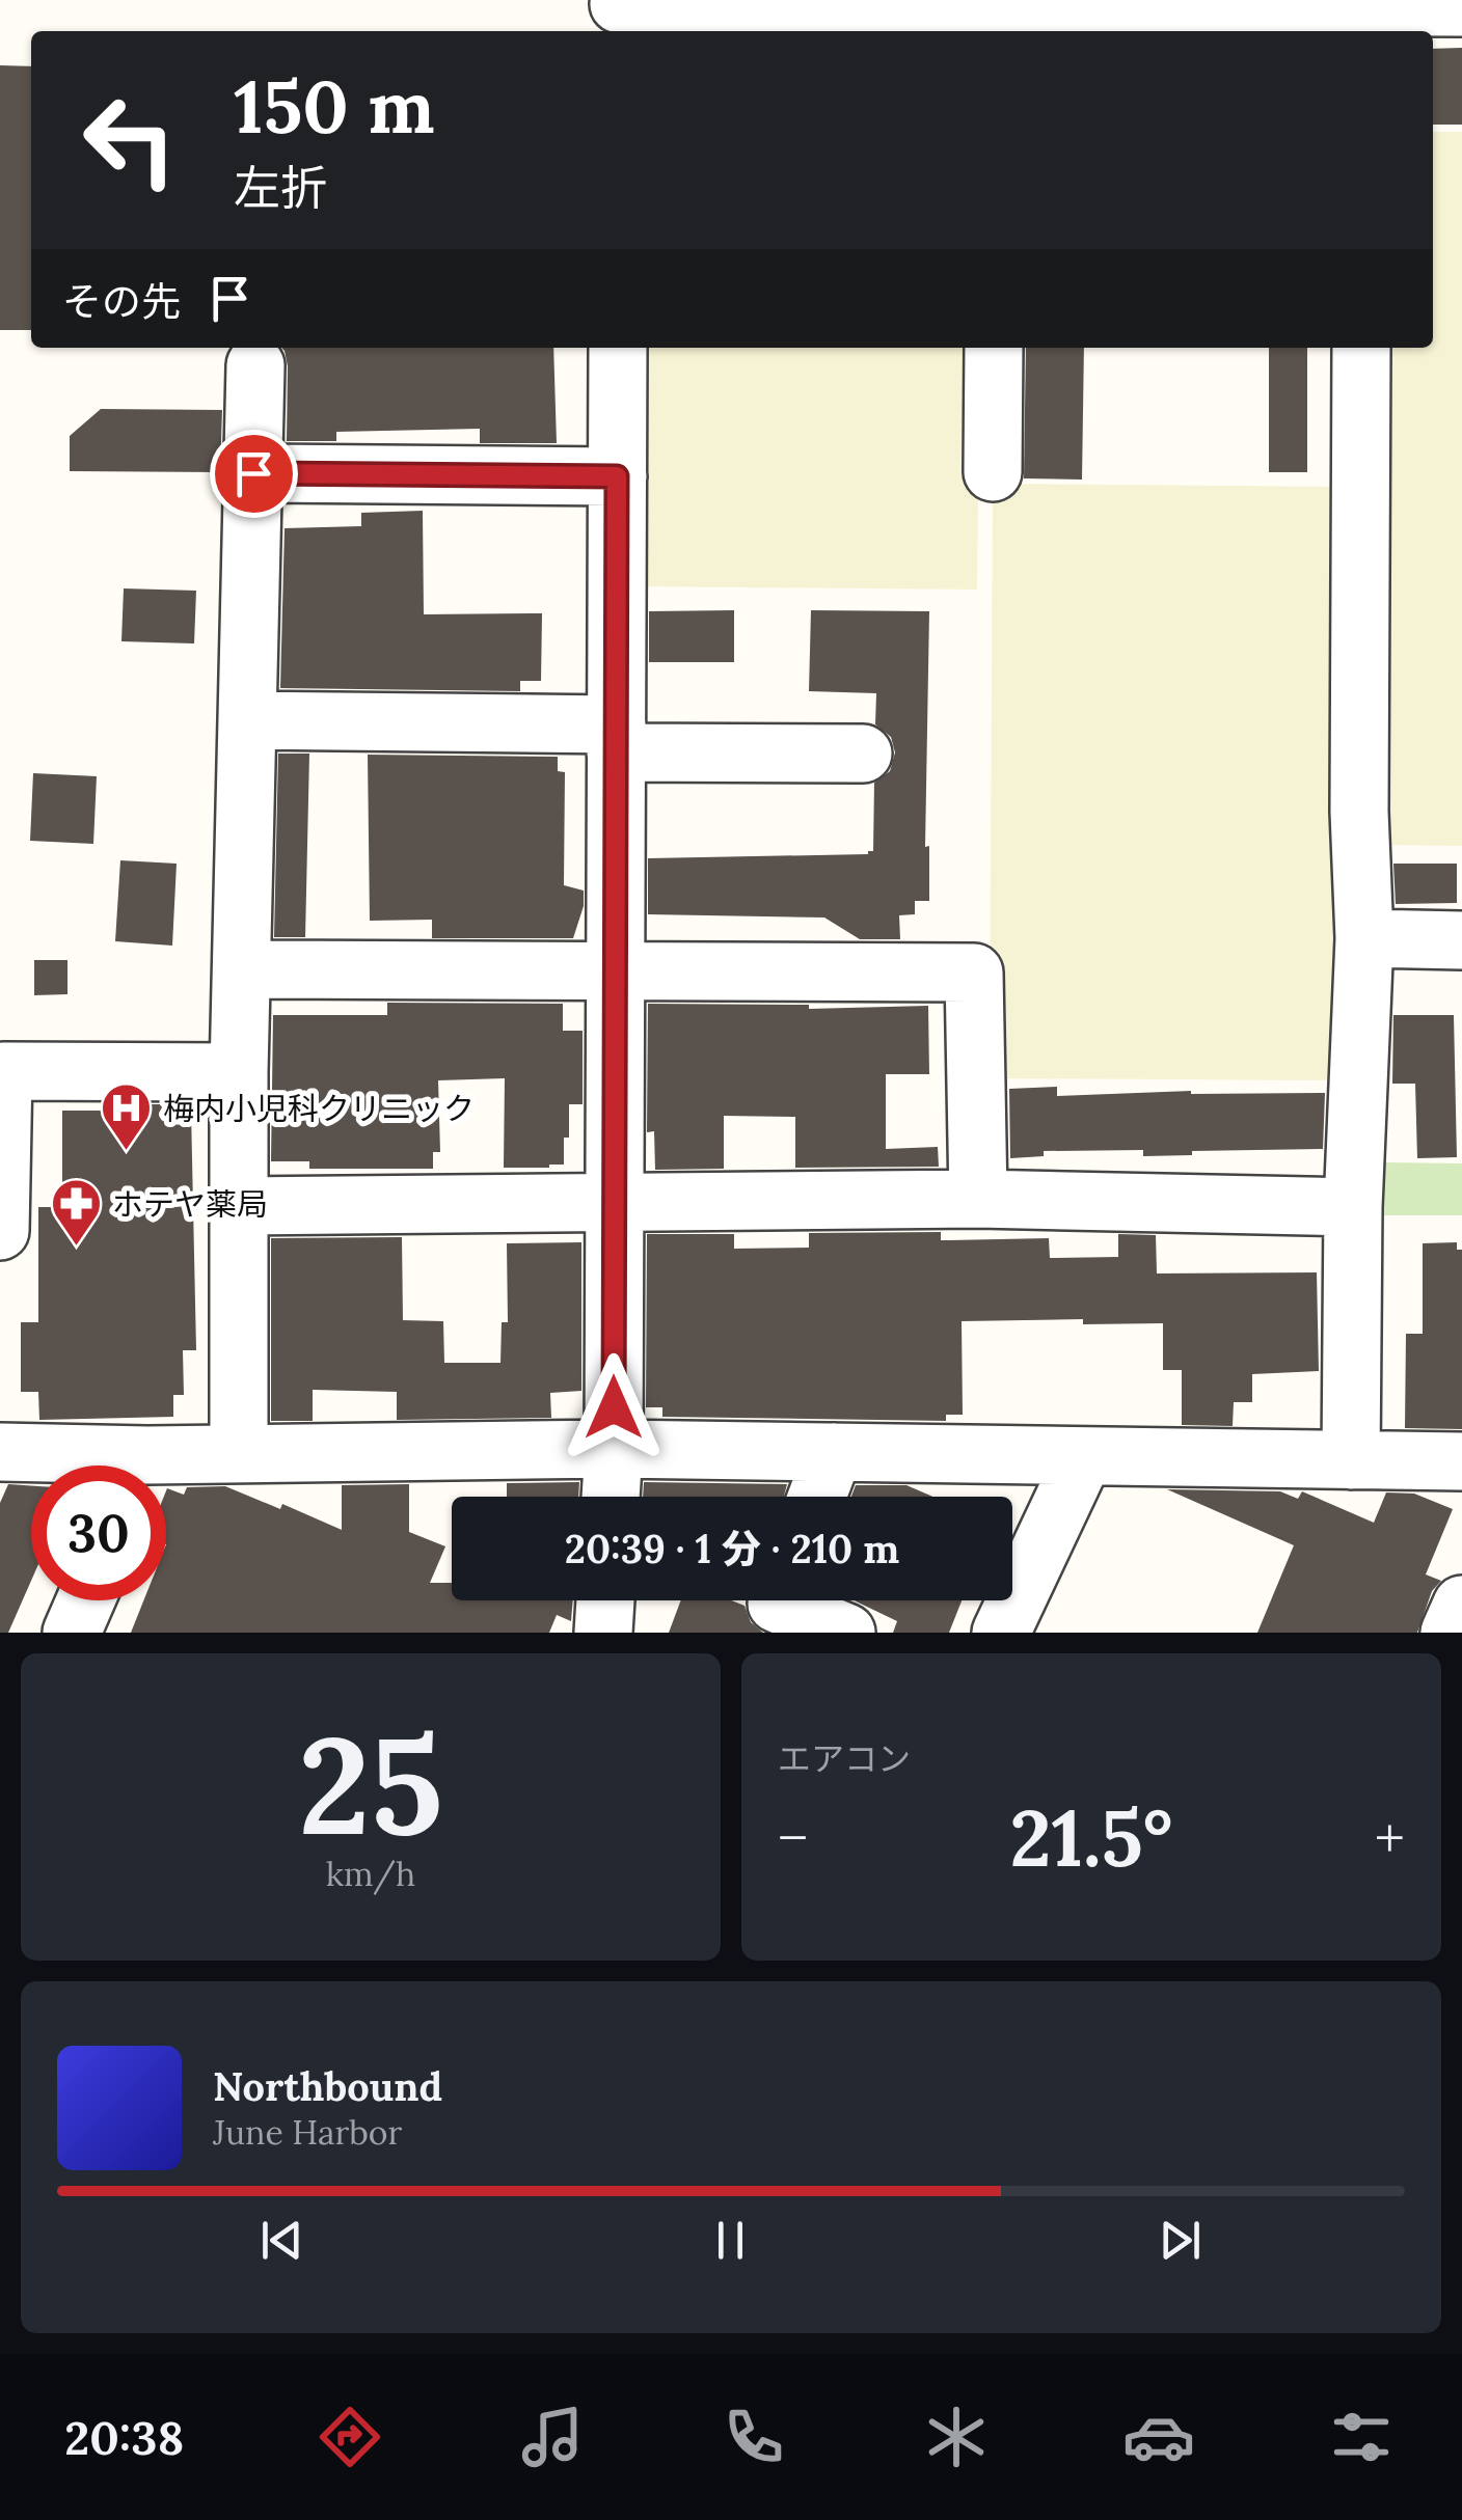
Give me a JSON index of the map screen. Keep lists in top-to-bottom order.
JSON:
{
  "places": {
    "hospital": ["梅内小児科クリニック"],
    "pharmacy": ["ホテヤ薬局"]
  },
  "page": {
    "turn": ["150 m", "左折"],
    "then": "その先",
    "limit": "30",
    "trip": "20:39 · 1 分 · 210 m",
    "tile": [
      ["25", "km/h"],
      "エアコン"
    ],
    "heat": ["−", "21.5°", "+"],
    "song": ["Northbound", "June Harbor"],
    "tabs": "20:38"
  }
}
